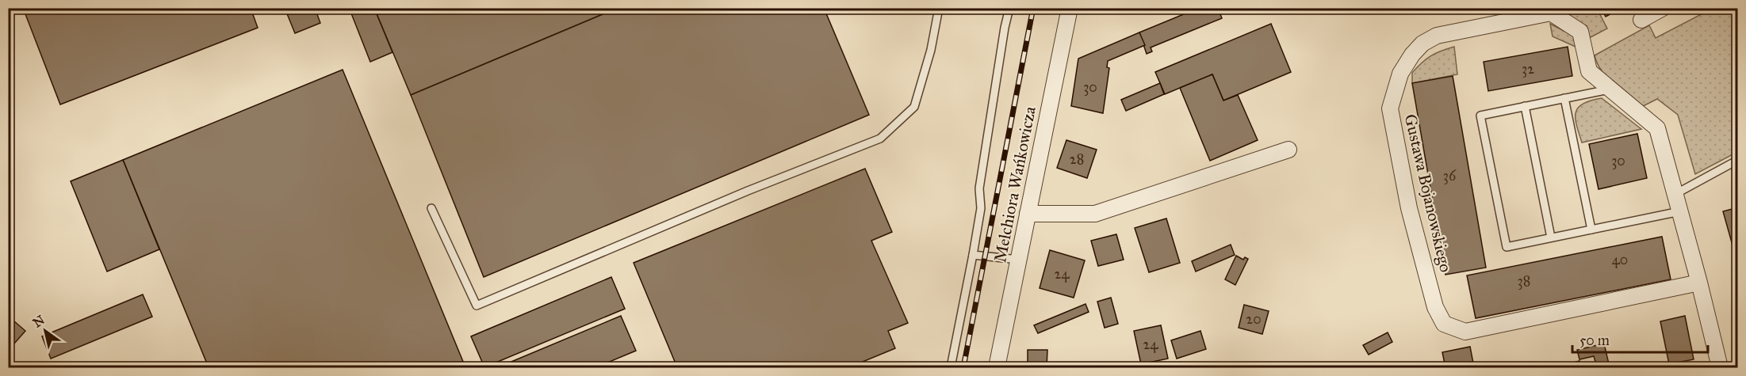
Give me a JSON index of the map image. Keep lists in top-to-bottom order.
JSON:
{
  "streets": {
    "street": ["Melchiora Wańkowicza", "Gustawa Bojanowskiego"]
  },
  "house_numbers": [
    "32",
    "30",
    "28",
    "30",
    "36",
    "40",
    "24",
    "38",
    "20",
    "24"
  ],
  "scale_bar": "50 m",
  "north": "top left"
}
